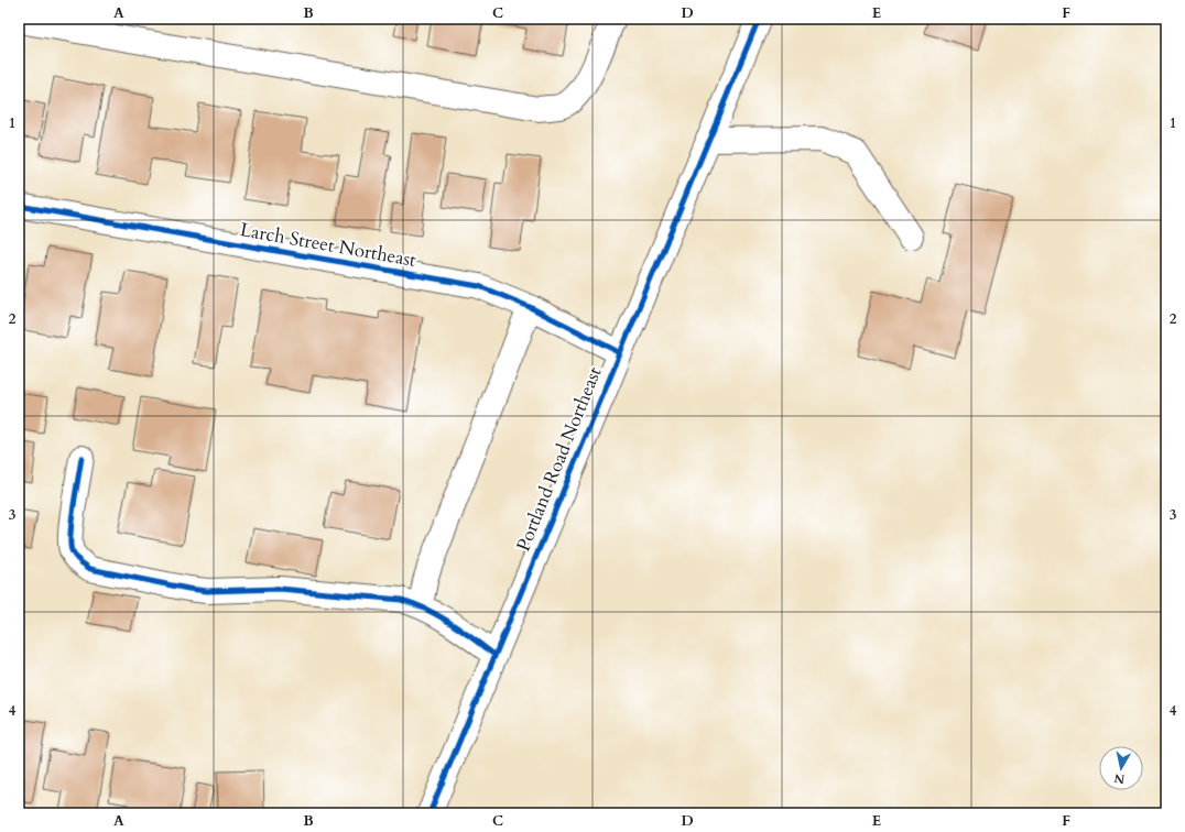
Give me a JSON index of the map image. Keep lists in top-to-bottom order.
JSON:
{
  "streets": {
    "street": ["Larch Street Northeast", "Portland Road Northeast"]
  },
  "crossings": [
    ["Larch Street Northeast", "Portland Road Northeast"]
  ],
  "north": "bottom",
  "grid": {
    "columns": [
      "A",
      "B",
      "C",
      "D",
      "E",
      "F"
    ],
    "rows": [
      "1",
      "2",
      "3",
      "4"
    ]
  }
}
